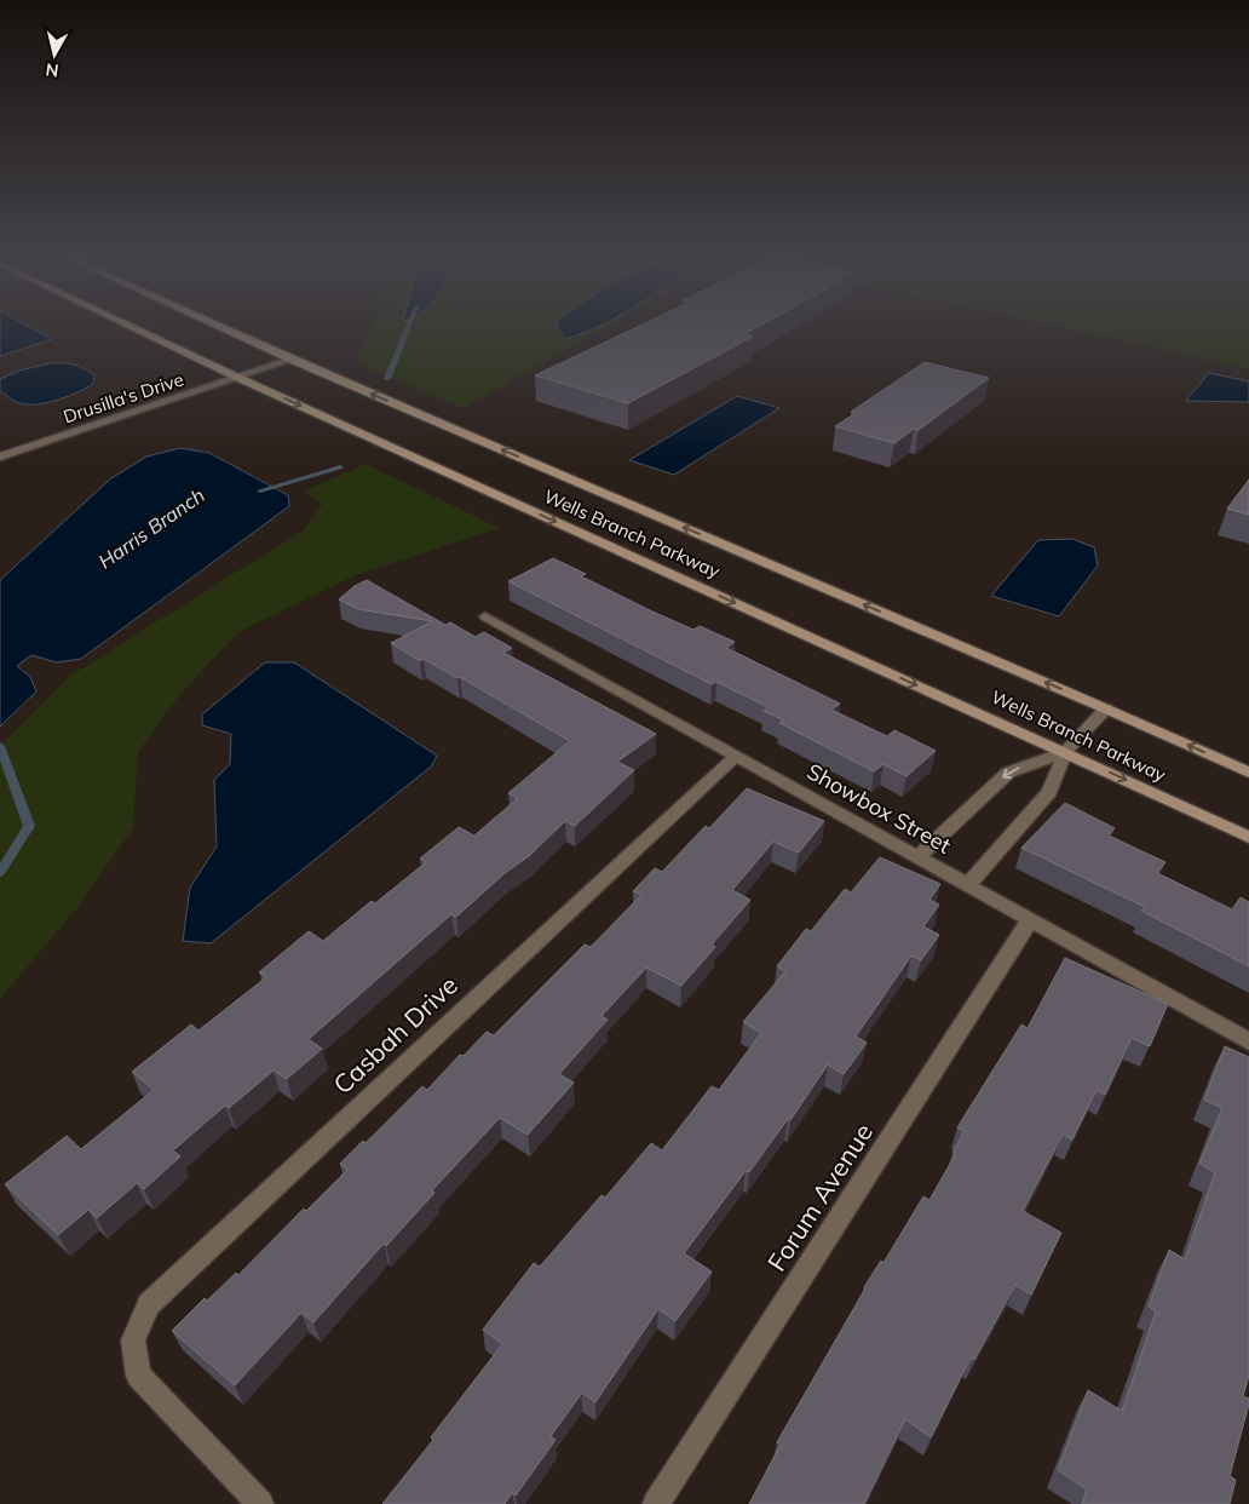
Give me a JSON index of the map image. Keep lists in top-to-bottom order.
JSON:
{
  "streets": {
    "main road": ["Wells Branch Parkway"],
    "street": [
      "Drusilla's Drive",
      "Showbox Street",
      "Casbah Drive",
      "Forum Avenue"
    ]
  },
  "crossings": [
    ["Drusilla's Drive", "Wells Branch Parkway"],
    ["Showbox Street", "Casbah Drive"],
    ["Showbox Street", "Forum Avenue"]
  ],
  "water": ["Harris Branch"],
  "north": "bottom"
}
